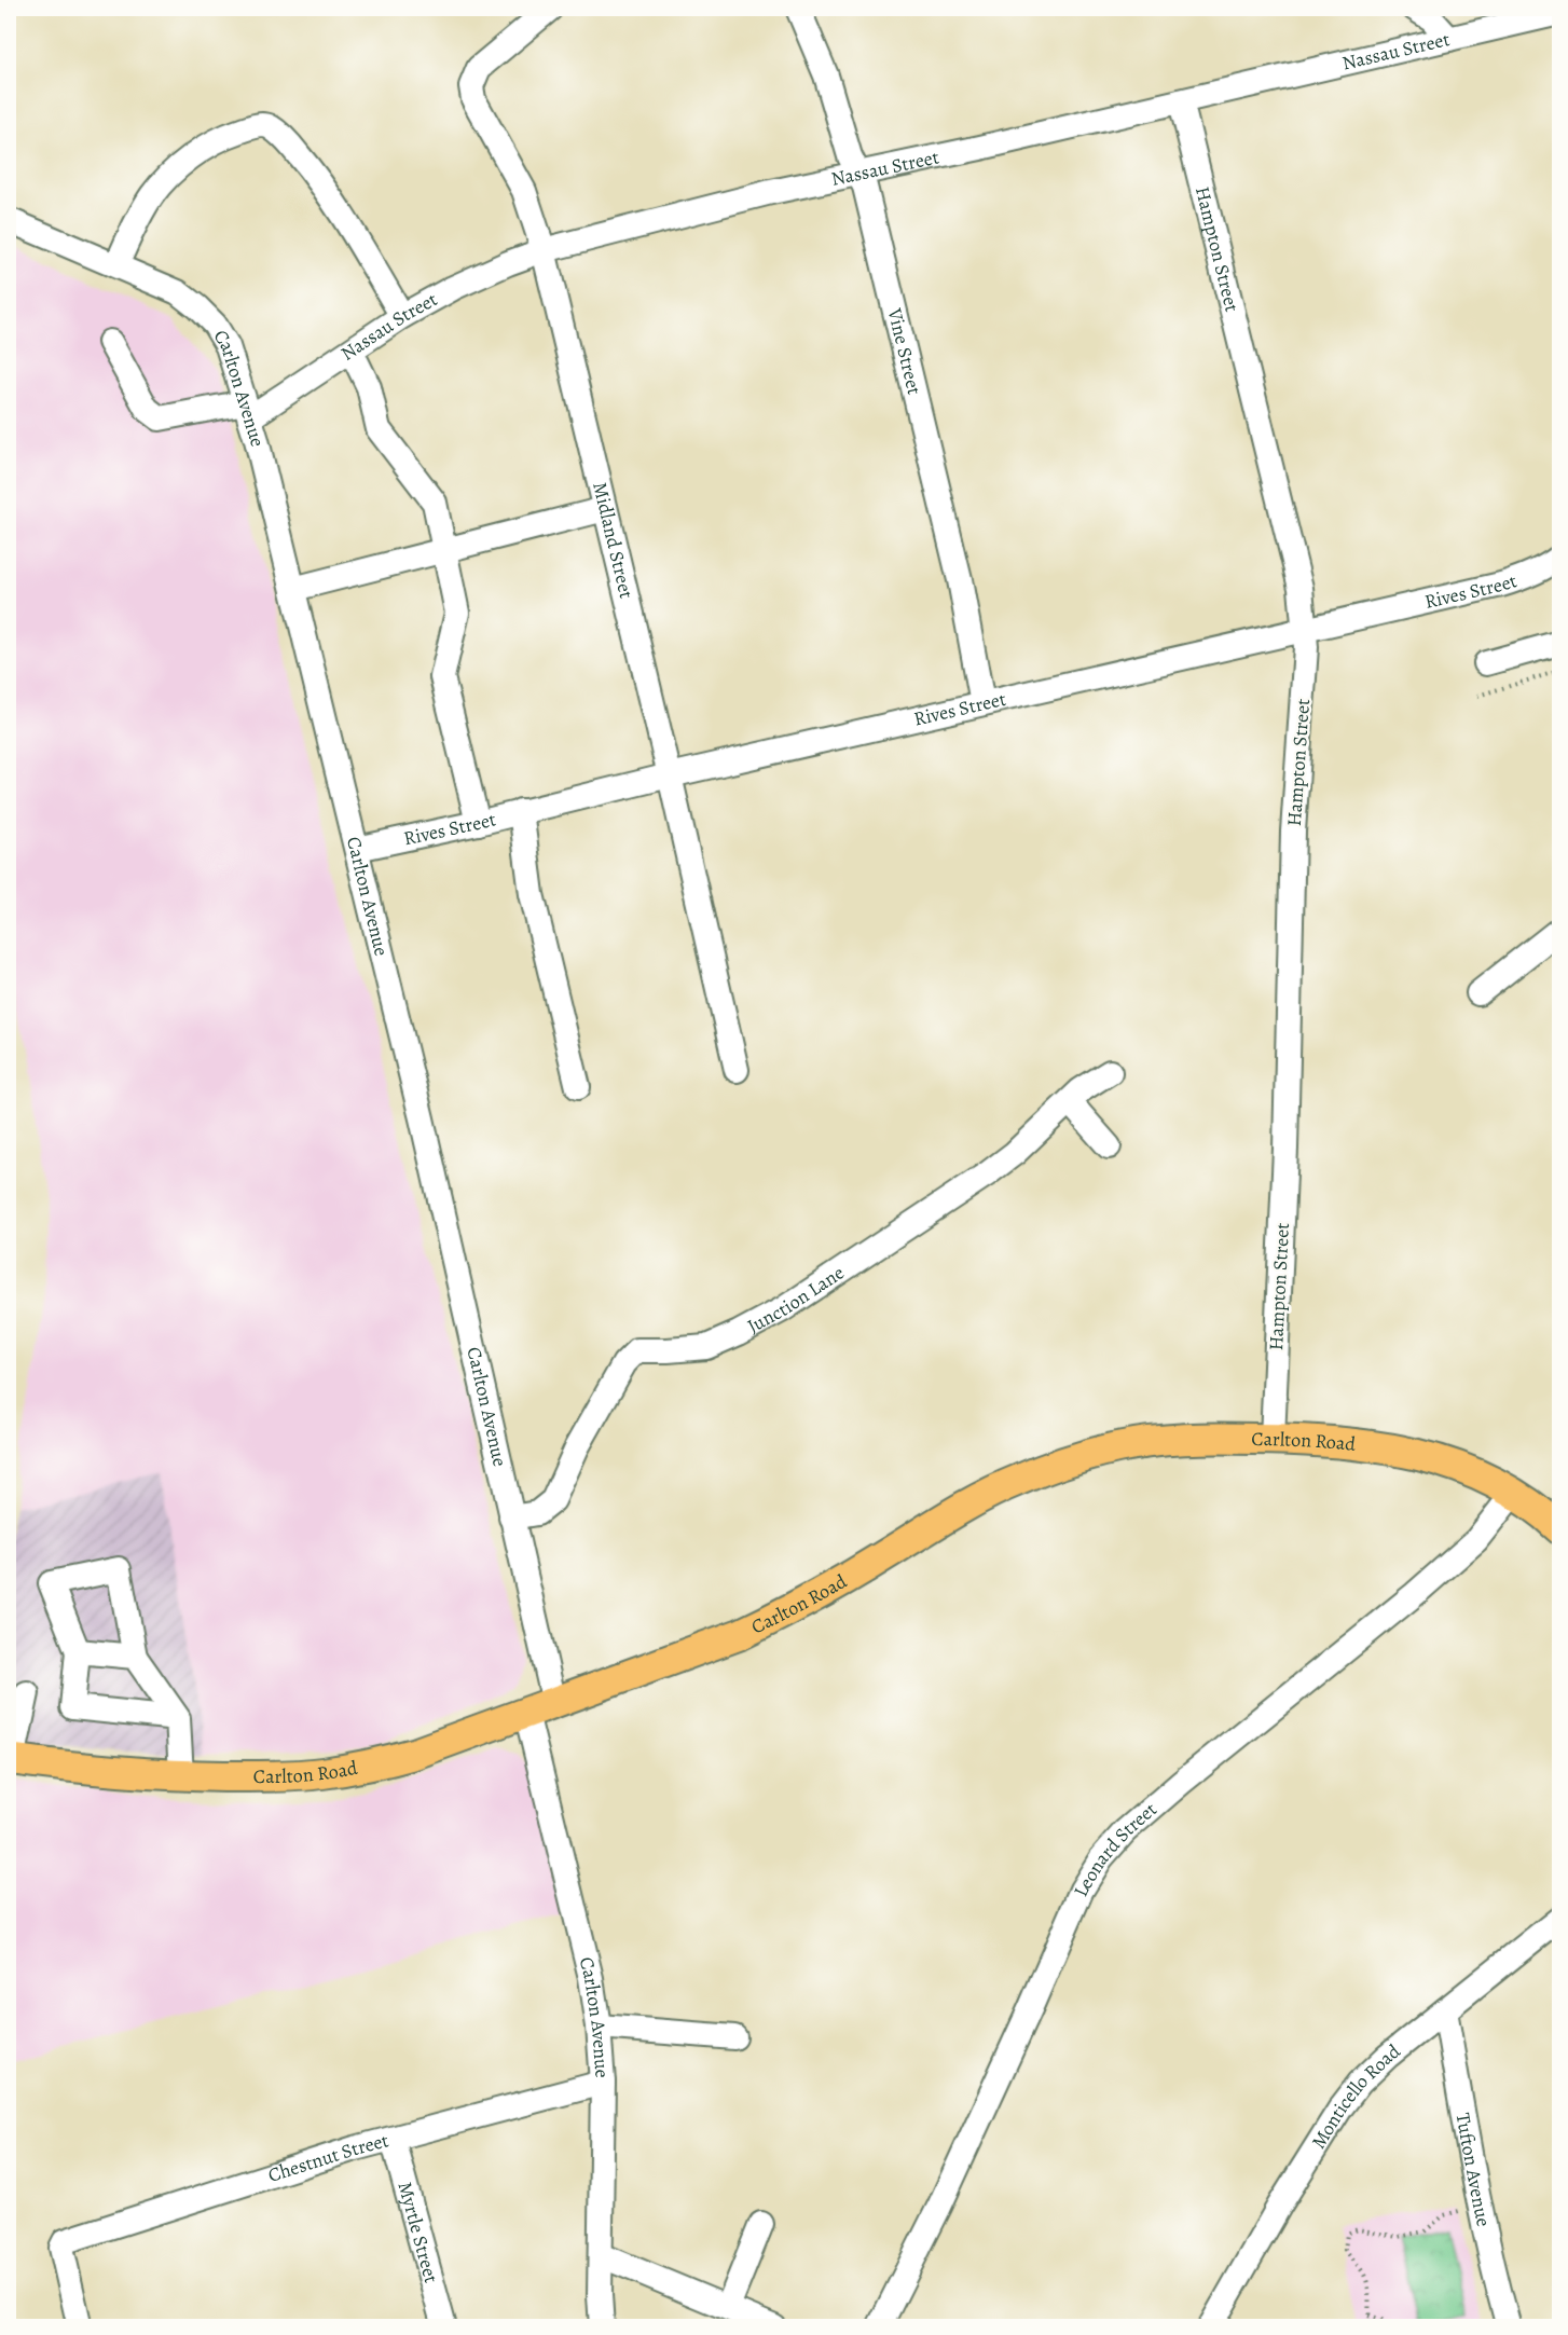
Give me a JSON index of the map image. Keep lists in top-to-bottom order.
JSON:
{
  "streets": {
    "main road": ["Carlton Road"],
    "street": [
      "Nassau Street",
      "Hampton Street",
      "Vine Street",
      "Carlton Avenue",
      "Midland Street",
      "Rives Street",
      "Junction Lane",
      "Leonard Street",
      "Monticello Road",
      "Chestnut Street",
      "Tufton Avenue",
      "Myrtle Street"
    ]
  },
  "crossings": [
    ["Nassau Street", "Hampton Street"],
    ["Nassau Street", "Vine Street"],
    ["Nassau Street", "Carlton Avenue"],
    ["Nassau Street", "Midland Street"],
    ["Hampton Street", "Rives Street"],
    ["Hampton Street", "Carlton Road"],
    ["Vine Street", "Rives Street"],
    ["Carlton Avenue", "Rives Street"],
    ["Carlton Avenue", "Junction Lane"],
    ["Carlton Avenue", "Carlton Road"],
    ["Carlton Avenue", "Chestnut Street"],
    ["Midland Street", "Rives Street"],
    ["Carlton Road", "Leonard Street"],
    ["Monticello Road", "Tufton Avenue"],
    ["Chestnut Street", "Myrtle Street"]
  ]
}
